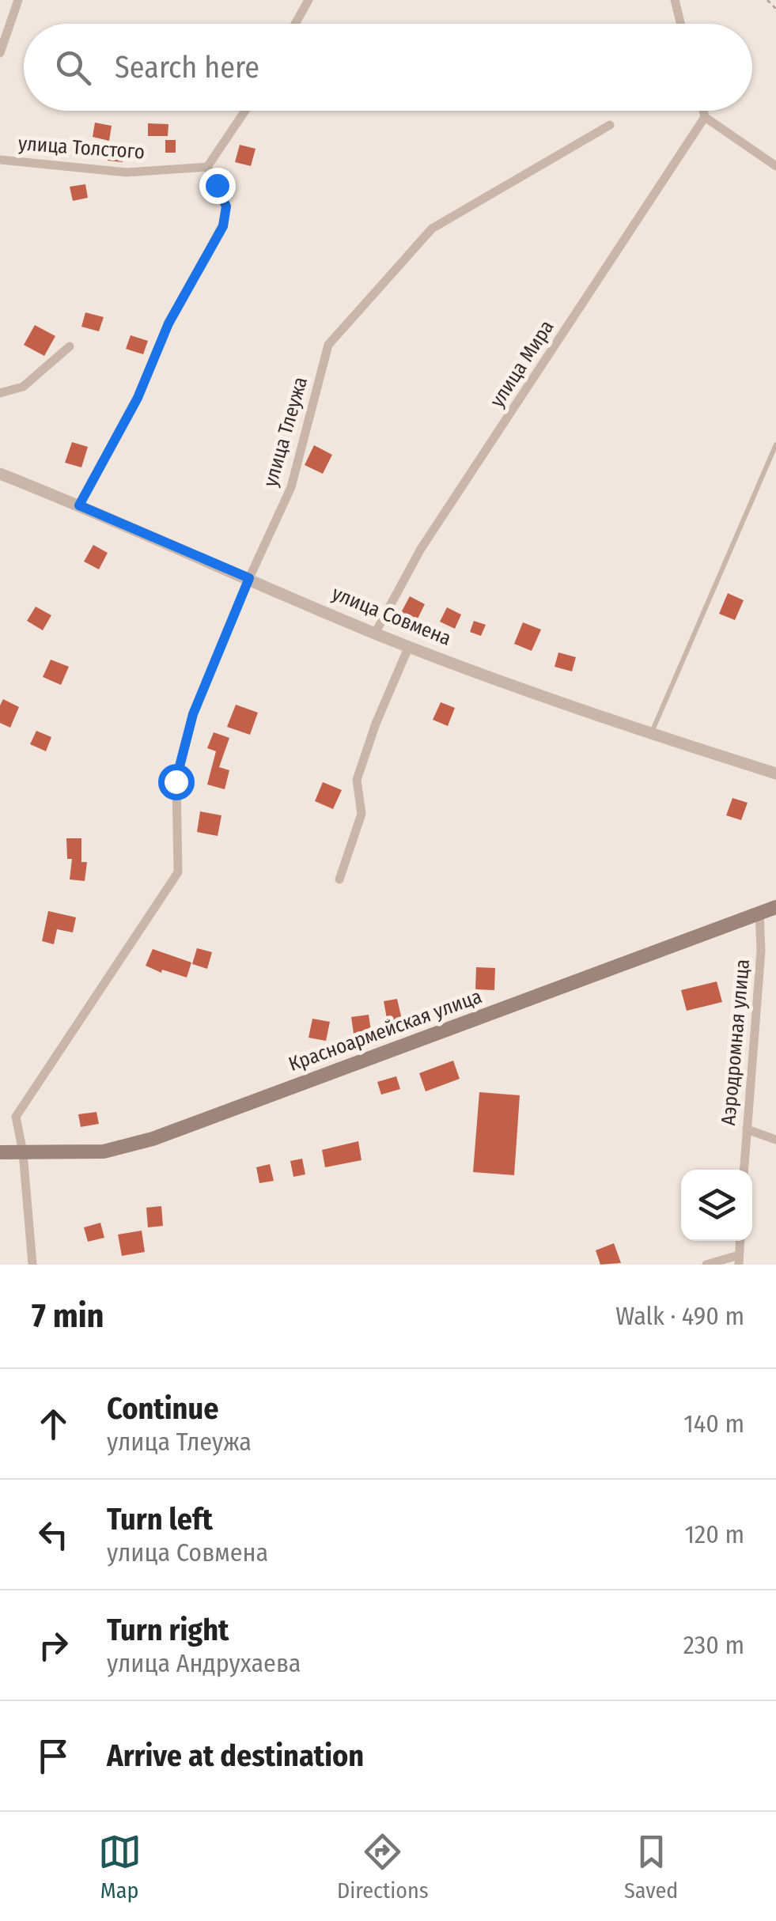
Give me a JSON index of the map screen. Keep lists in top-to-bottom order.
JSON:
{
  "streets": {
    "main road": ["Красноармейская улица"],
    "street": [
      "улица Толстого",
      "улица Мира",
      "улица Тлеужа",
      "улица Совмена",
      "Аэродромная улица"
    ]
  },
  "crossings": [
    ["улица Мира", "улица Совмена"],
    ["улица Тлеужа", "улица Совмена"],
    ["улица Тлеужа", "Красноармейская улица"],
    ["Красноармейская улица", "Аэродромная улица"]
  ],
  "page": {
    "search": "Search here",
    "heading": ["7 min", "Walk · 490 m"],
    "list": [
      ["Continue", "улица Тлеужа", "140 m"],
      ["Turn left", "улица Совмена", "120 m"],
      ["Turn right", "улица Андрухаева", "230 m"],
      "Arrive at destination"
    ],
    "nav": ["Map", "Directions", "Saved"]
  }
}
